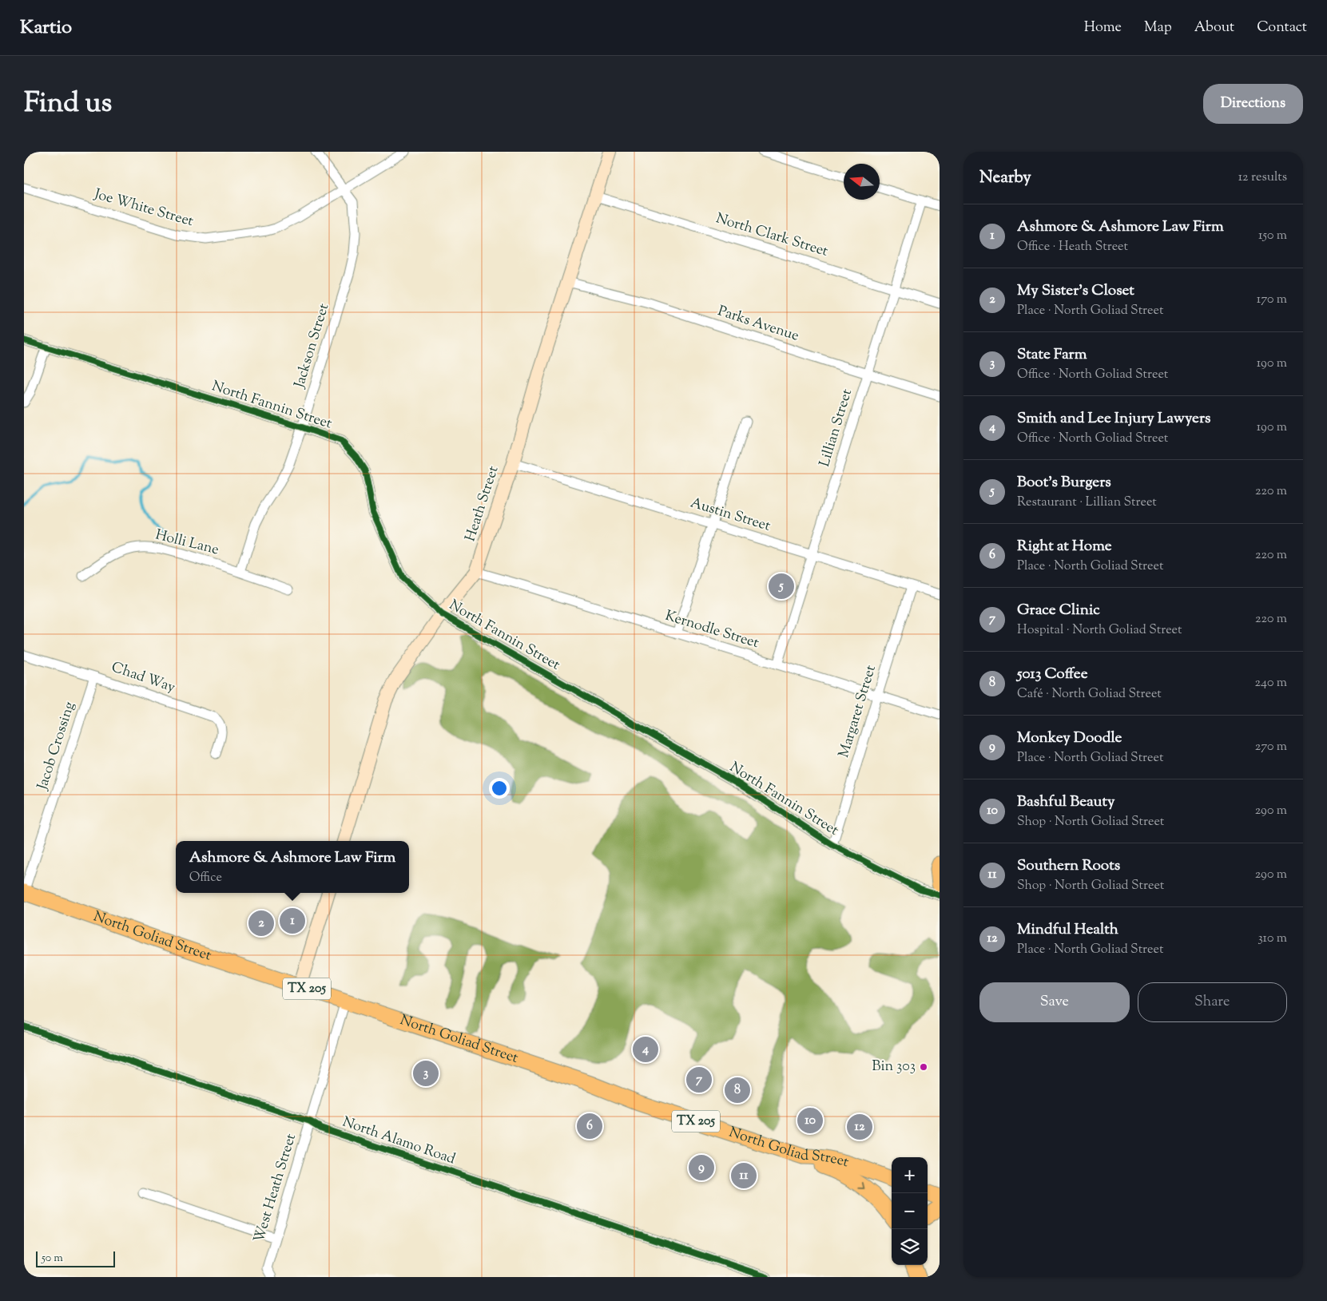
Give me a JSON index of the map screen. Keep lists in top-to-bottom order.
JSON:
{
  "streets": {
    "main road": ["North Goliad Street", "TX 205"],
    "street": [
      "Joe White Street",
      "North Clark Street",
      "Parks Avenue",
      "Jackson Street",
      "North Fannin Street",
      "Lillian Street",
      "Heath Street",
      "Austin Street",
      "Holli Lane",
      "Kernodle Street",
      "Chad Way",
      "Margaret Street",
      "Jacob Crossing",
      "North Alamo Road",
      "West Heath Street"
    ]
  },
  "crossings": [
    ["Joe White Street", "Jackson Street"],
    ["North Clark Street", "Lillian Street"],
    ["North Clark Street", "Heath Street"],
    ["Parks Avenue", "Lillian Street"],
    ["Parks Avenue", "Heath Street"],
    ["Jackson Street", "North Fannin Street"],
    ["Jackson Street", "Holli Lane"],
    ["North Fannin Street", "Heath Street"],
    ["North Fannin Street", "Margaret Street"],
    ["Lillian Street", "Austin Street"],
    ["Lillian Street", "Kernodle Street"],
    ["Heath Street", "Austin Street"],
    ["Heath Street", "Kernodle Street"],
    ["Austin Street", "Margaret Street"],
    ["Kernodle Street", "Margaret Street"],
    ["Chad Way", "Jacob Crossing"],
    ["Jacob Crossing", "North Goliad Street"],
    ["North Goliad Street", "TX 205"],
    ["North Goliad Street", "West Heath Street"],
    ["North Alamo Road", "West Heath Street"]
  ],
  "places": ["Bin 303"],
  "scale_bar": "50 m",
  "north": "left",
  "page": {
    "header": "Kartio",
    "nav": [
      "Home",
      "Map",
      "About",
      "Contact"
    ],
    "title": "Find us",
    "buttons": [
      "Directions",
      ["Save", "Share"]
    ],
    "heading": ["Nearby", "12 results"],
    "list": [
      {
        "mark": "1",
        "name": "Ashmore & Ashmore Law Firm",
        "note": "Office · Heath Street",
        "value": "150 m"
      },
      {
        "mark": "2",
        "name": "My Sister's Closet",
        "note": "Place · North Goliad Street",
        "value": "170 m"
      },
      {
        "mark": "3",
        "name": "State Farm",
        "note": "Office · North Goliad Street",
        "value": "190 m"
      },
      {
        "mark": "4",
        "name": "Smith and Lee Injury Lawyers",
        "note": "Office · North Goliad Street",
        "value": "190 m"
      },
      {
        "mark": "5",
        "name": "Boot's Burgers",
        "note": "Restaurant · Lillian Street",
        "value": "220 m"
      },
      {
        "mark": "6",
        "name": "Right at Home",
        "note": "Place · North Goliad Street",
        "value": "220 m"
      },
      {
        "mark": "7",
        "name": "Grace Clinic",
        "note": "Hospital · North Goliad Street",
        "value": "220 m"
      },
      {
        "mark": "8",
        "name": "5013 Coffee",
        "note": "Café · North Goliad Street",
        "value": "240 m"
      },
      {
        "mark": "9",
        "name": "Monkey Doodle",
        "note": "Place · North Goliad Street",
        "value": "270 m"
      },
      {
        "mark": "10",
        "name": "Bashful Beauty",
        "note": "Shop · North Goliad Street",
        "value": "290 m"
      },
      {
        "mark": "11",
        "name": "Southern Roots",
        "note": "Shop · North Goliad Street",
        "value": "290 m"
      },
      {
        "mark": "12",
        "name": "Mindful Health",
        "note": "Place · North Goliad Street",
        "value": "310 m"
      }
    ],
    "pins": [
      "5",
      "1",
      "2",
      "4",
      "3",
      "7",
      "8",
      "10",
      "6",
      "12",
      "9",
      "11"
    ],
    "popup": ["Ashmore & Ashmore Law Firm", "Office"],
    "map_buttons": ["+", "−"],
    "scale": "50 m"
  }
}
